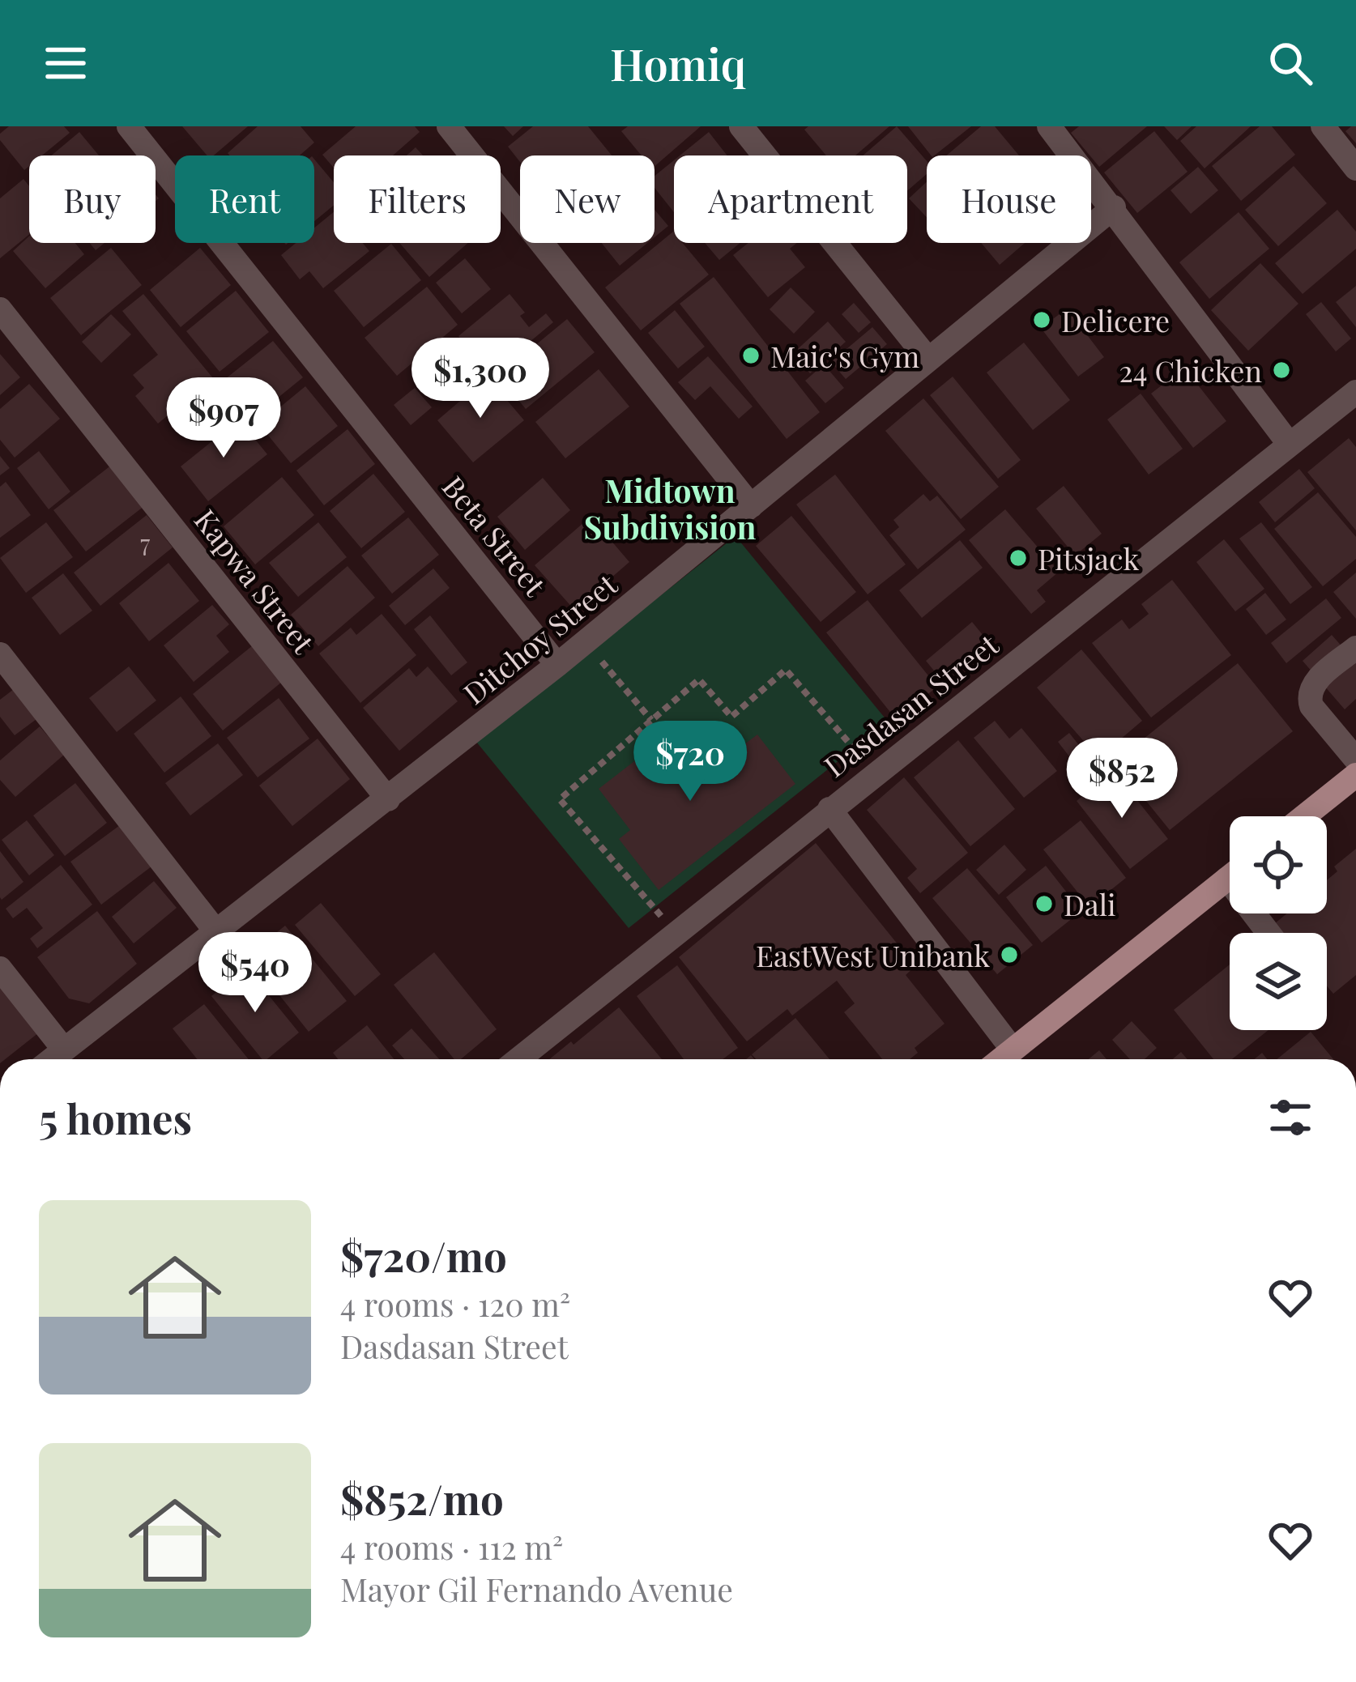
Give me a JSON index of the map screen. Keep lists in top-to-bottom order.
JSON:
{
  "streets": {
    "street": [
      "Beta Street",
      "Kapwa Street",
      "Ditchoy Street",
      "Dasdasan Street"
    ]
  },
  "crossings": [
    ["Beta Street", "Ditchoy Street"],
    ["Kapwa Street", "Ditchoy Street"]
  ],
  "districts": ["Midtown Subdivision"],
  "places": [
    "Delicere",
    "Maic's Gym",
    "24 Chicken",
    "Pitsjack",
    "Dali",
    "EastWest Unibank"
  ],
  "house_numbers": ["7"],
  "page": {
    "header": "Homiq",
    "chip": [
      "Buy",
      "Rent",
      "Filters",
      "New",
      "Apartment",
      "House"
    ],
    "price": [
      "$1,300",
      "$907",
      "$720",
      "$852",
      "$540"
    ],
    "heading": "5 homes",
    "list": [
      {
        "name": "$720/mo",
        "note": "4 rooms · 120 m² · Dasdasan Street"
      },
      {
        "name": "$852/mo",
        "note": "4 rooms · 112 m² · Mayor Gil Fernando Avenue"
      }
    ]
  }
}
